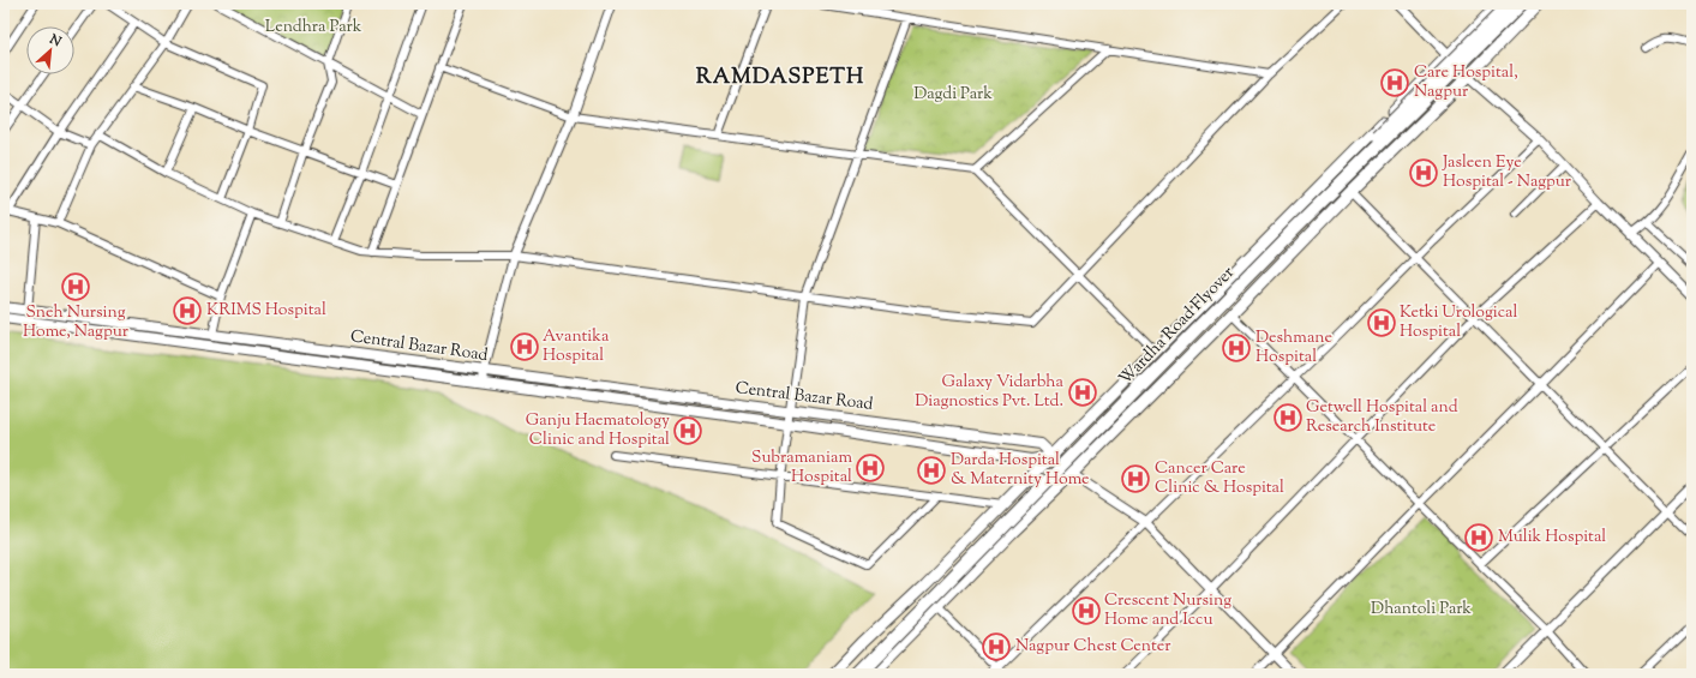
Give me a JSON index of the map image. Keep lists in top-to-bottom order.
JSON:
{
  "streets": {
    "highway": ["Wardha Road Flyover"],
    "main road": ["Central Bazar Road"]
  },
  "districts": ["RAMDASPETH"],
  "parks": ["Lendhra Park", "Dagdi Park", "Dhantoli Park"],
  "places": {
    "hospital": [
      "Care Hospital, Nagpur",
      "Jasleen Eye Hospital - Nagpur",
      "Sneh Nursing Home, Nagpur",
      "KRIMS Hospital",
      "Ketki Urological Hospital",
      "Avantika Hospital",
      "Deshmane Hospital",
      "Galaxy Vidarbha Diagnostics Pvt. Ltd.",
      "Getwell Hospital and Research Institute",
      "Ganju Haematology Clinic and Hospital",
      "Subramaniam Hospital",
      "Darda Hospital & Maternity Home",
      "Cancer Care Clinic & Hospital",
      "Mulik Hospital",
      "Crescent Nursing Home and Iccu",
      "Nagpur Chest Center"
    ]
  },
  "north": "top right"
}
